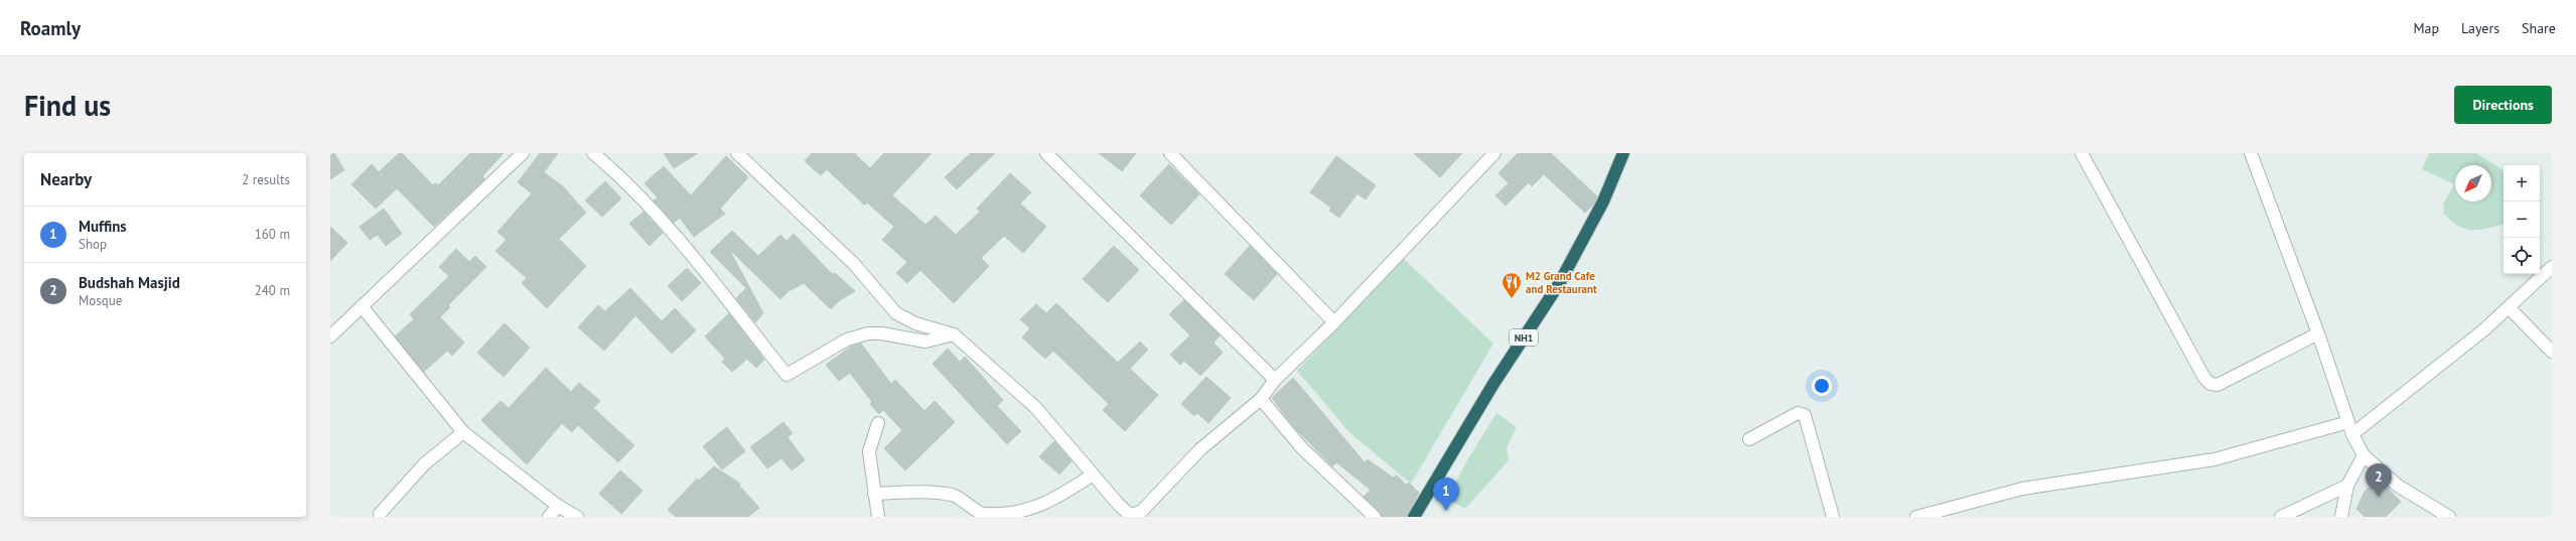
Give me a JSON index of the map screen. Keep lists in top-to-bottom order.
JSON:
{
  "streets": {
    "highway": ["NH1"]
  },
  "places": {
    "restaurant": ["M2 Grand Cafe and Restaurant"]
  },
  "north": "bottom left",
  "page": {
    "header": "Roamly",
    "nav": ["Map", "Layers", "Share"],
    "buttons": "Directions",
    "title": "Find us",
    "heading": ["Nearby", "2 results"],
    "map_buttons": ["+", "−"],
    "list": [
      {
        "mark": "1",
        "name": "Muffins",
        "note": "Shop",
        "value": "160 m"
      },
      {
        "mark": "2",
        "name": "Budshah Masjid",
        "note": "Mosque",
        "value": "240 m"
      }
    ],
    "pins": ["2", "1"]
  }
}
